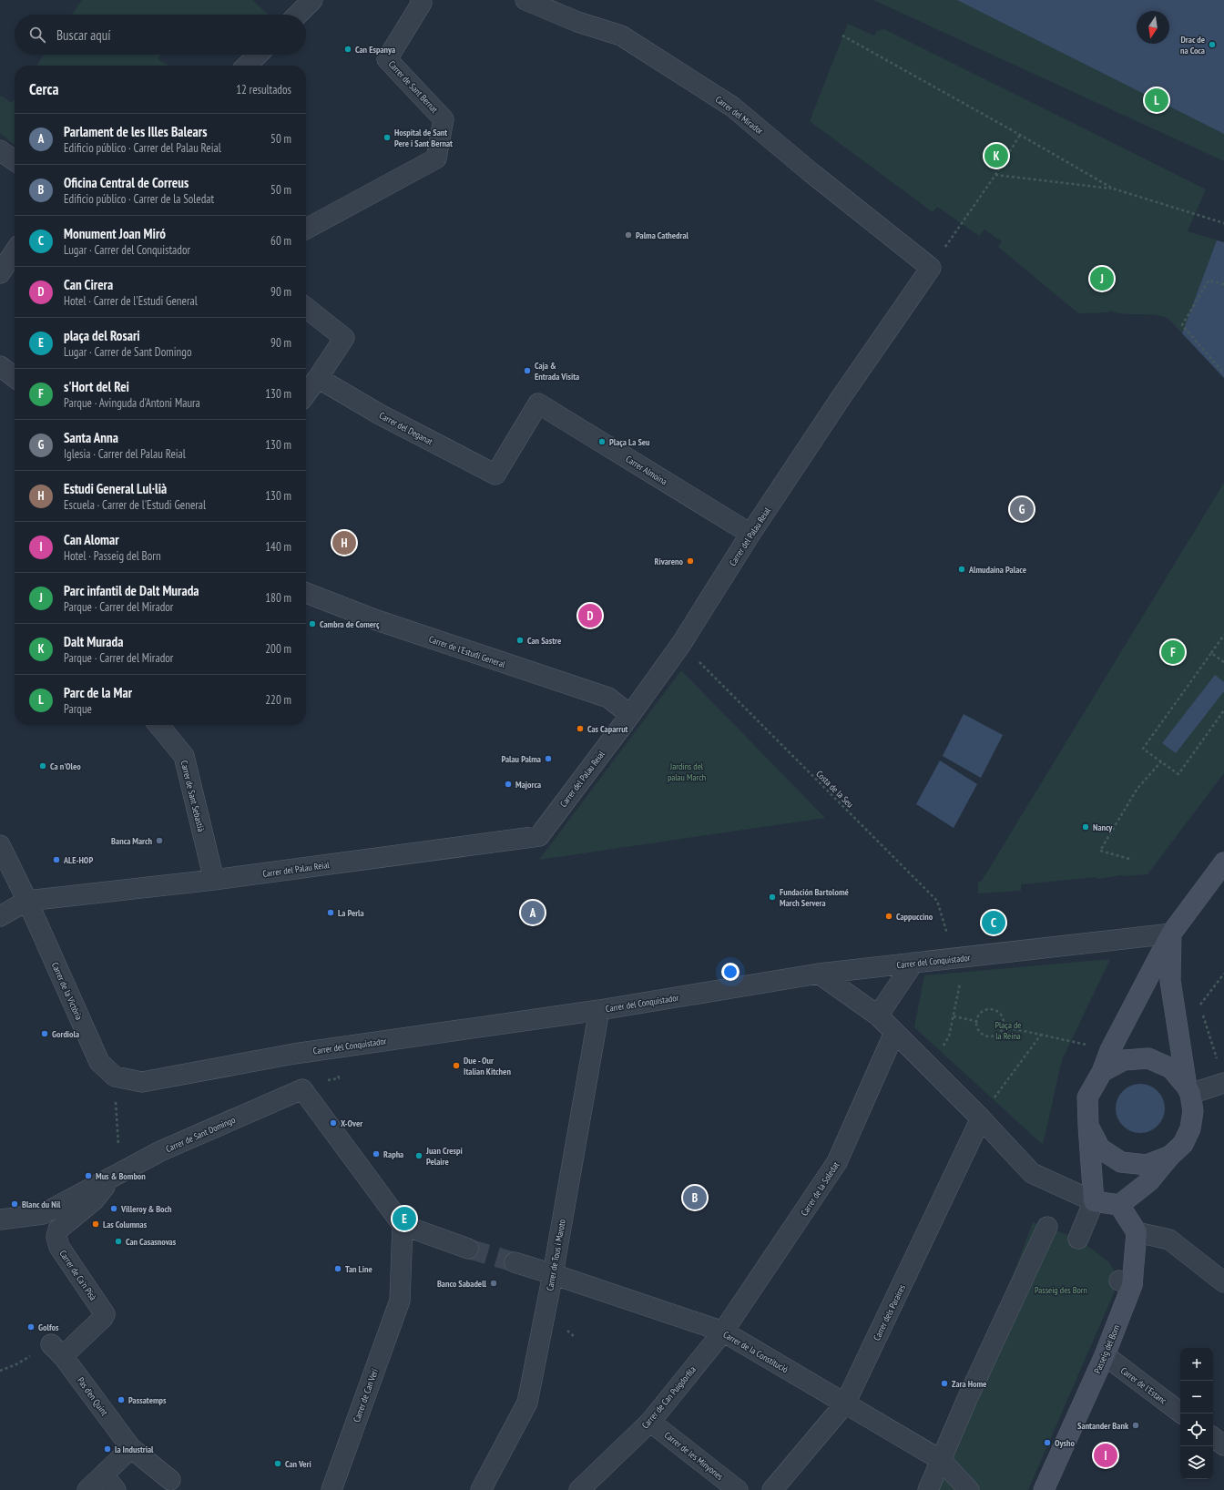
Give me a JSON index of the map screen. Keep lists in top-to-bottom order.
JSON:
{
  "streets": {
    "street": [
      "Carrer de Sant Bernat",
      "Carrer del Mirador",
      "Carrer del Deganat",
      "Carrer Almoina",
      "Carrer del Palau Reial",
      "Carrer de l'Estudi General",
      "Carrer de Sant Sebastià",
      "Carrer del Conquistador",
      "Carrer de la Victòria",
      "Carrer de Sant Domingo",
      "Carrer de la Soledat",
      "Carrer de Tous i Maroto",
      "Carrer de Ca'n Pisà",
      "Carrer dels Paraires",
      "Passeig del Born",
      "Carrer de la Constitució",
      "Carrer de l'Estanc",
      "Carrer de Can Verí",
      "Pas d'en Quint",
      "Carrer de Can Puigdorfila",
      "Carrer de les Minyones"
    ],
    "path": ["Costa de la Seu"]
  },
  "crossings": [
    ["Carrer del Mirador", "Carrer del Palau Reial"],
    ["Carrer del Deganat", "Carrer Almoina"],
    ["Carrer Almoina", "Carrer del Palau Reial"],
    ["Carrer del Palau Reial", "Carrer de l'Estudi General"],
    ["Carrer del Palau Reial", "Costa de la Seu"],
    ["Carrer del Palau Reial", "Carrer de Sant Sebastià"],
    ["Carrer del Palau Reial", "Carrer de la Victòria"],
    ["Costa de la Seu", "Carrer del Conquistador"],
    ["Carrer del Conquistador", "Carrer de la Victòria"],
    ["Carrer del Conquistador", "Carrer de Tous i Maroto"],
    ["Carrer de Sant Domingo", "Carrer de Ca'n Pisà"],
    ["Carrer de Sant Domingo", "Carrer de Can Verí"],
    ["Carrer de la Soledat", "Carrer de la Constitució"],
    ["Carrer de la Soledat", "Carrer de Can Puigdorfila"],
    ["Carrer de Tous i Maroto", "Carrer de la Constitució"],
    ["Carrer de Ca'n Pisà", "Pas d'en Quint"],
    ["Carrer dels Paraires", "Carrer de la Constitució"],
    ["Passeig del Born", "Carrer de l'Estanc"],
    ["Carrer de la Constitució", "Carrer de Can Puigdorfila"],
    ["Carrer de Can Puigdorfila", "Carrer de les Minyones"]
  ],
  "parks": ["Jardins del palau March", "Plaça de la Reina", "Passeig des Born"],
  "places": [
    "Drac de na Coca",
    "Can Espanya",
    "Hospital de Sant Pere i Sant Bernat",
    "Palma Cathedral",
    "Caja & Entrada Visita",
    "Plaça La Seu",
    "Rivareno",
    "Almudaina Palace",
    "Cambra de Comerç",
    "Can Sastre",
    "Cas Caparrut",
    "Palau Palma",
    "Ca n'Oleo",
    "Majorca",
    "Nancy",
    "Banca March",
    "ALE-HOP",
    "Fundación Bartolomé March Servera",
    "La Perla",
    "Cappuccino",
    "Gordiola",
    "Due - Our Italian Kitchen",
    "X-Over",
    "Rapha",
    "Juan Crespí Pelaire",
    "Mus & Bombon",
    "Blanc du Nil",
    "Villeroy & Boch",
    "Las Columnas",
    "Can Casasnovas",
    "Tan Line",
    "Banco Sabadell",
    "Golfos",
    "Zara Home",
    "Passatemps",
    "Santander Bank",
    "Oysho",
    "la Industrial",
    "Can Verí"
  ],
  "north": "bottom",
  "page": {
    "search": "Buscar aquí",
    "heading": ["Cerca", "12 resultados"],
    "pins": [
      "L",
      "K",
      "J",
      "G",
      "H",
      "D",
      "F",
      "A",
      "C",
      "B",
      "E",
      "I"
    ],
    "list": [
      {
        "mark": "A",
        "name": "Parlament de les Illes Balears",
        "note": "Edificio público · Carrer del Palau Reial",
        "value": "50 m"
      },
      {
        "mark": "B",
        "name": "Oficina Central de Correus",
        "note": "Edificio público · Carrer de la Soledat",
        "value": "50 m"
      },
      {
        "mark": "C",
        "name": "Monument Joan Miró",
        "note": "Lugar · Carrer del Conquistador",
        "value": "60 m"
      },
      {
        "mark": "D",
        "name": "Can Cirera",
        "note": "Hotel · Carrer de l'Estudi General",
        "value": "90 m"
      },
      {
        "mark": "E",
        "name": "plaça del Rosari",
        "note": "Lugar · Carrer de Sant Domingo",
        "value": "90 m"
      },
      {
        "mark": "F",
        "name": "s'Hort del Rei",
        "note": "Parque · Avinguda d'Antoni Maura",
        "value": "130 m"
      },
      {
        "mark": "G",
        "name": "Santa Anna",
        "note": "Iglesia · Carrer del Palau Reial",
        "value": "130 m"
      },
      {
        "mark": "H",
        "name": "Estudi General Lul·lià",
        "note": "Escuela · Carrer de l'Estudi General",
        "value": "130 m"
      },
      {
        "mark": "I",
        "name": "Can Alomar",
        "note": "Hotel · Passeig del Born",
        "value": "140 m"
      },
      {
        "mark": "J",
        "name": "Parc infantil de Dalt Murada",
        "note": "Parque · Carrer del Mirador",
        "value": "180 m"
      },
      {
        "mark": "K",
        "name": "Dalt Murada",
        "note": "Parque · Carrer del Mirador",
        "value": "200 m"
      },
      {
        "mark": "L",
        "name": "Parc de la Mar",
        "note": "Parque",
        "value": "220 m"
      }
    ],
    "map_buttons": ["+", "−"]
  }
}
